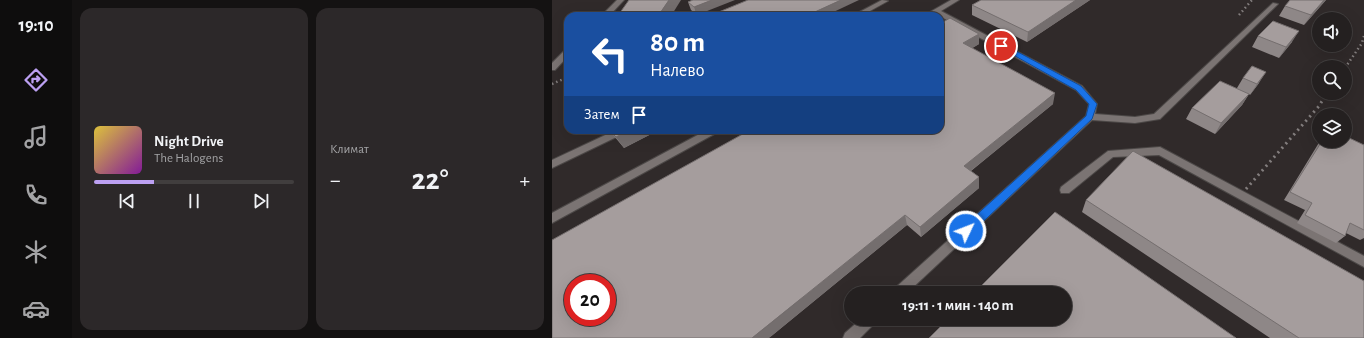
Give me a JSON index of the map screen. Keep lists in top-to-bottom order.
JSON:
{
  "page": {
    "tabs": "19:10",
    "tile": "Климат",
    "turn": ["80 m", "Налево"],
    "then": "Затем",
    "song": ["Night Drive", "The Halogens"],
    "heat": ["−", "22°", "+"],
    "limit": "20",
    "trip": "19:11 · 1 мин · 140 m"
  }
}
